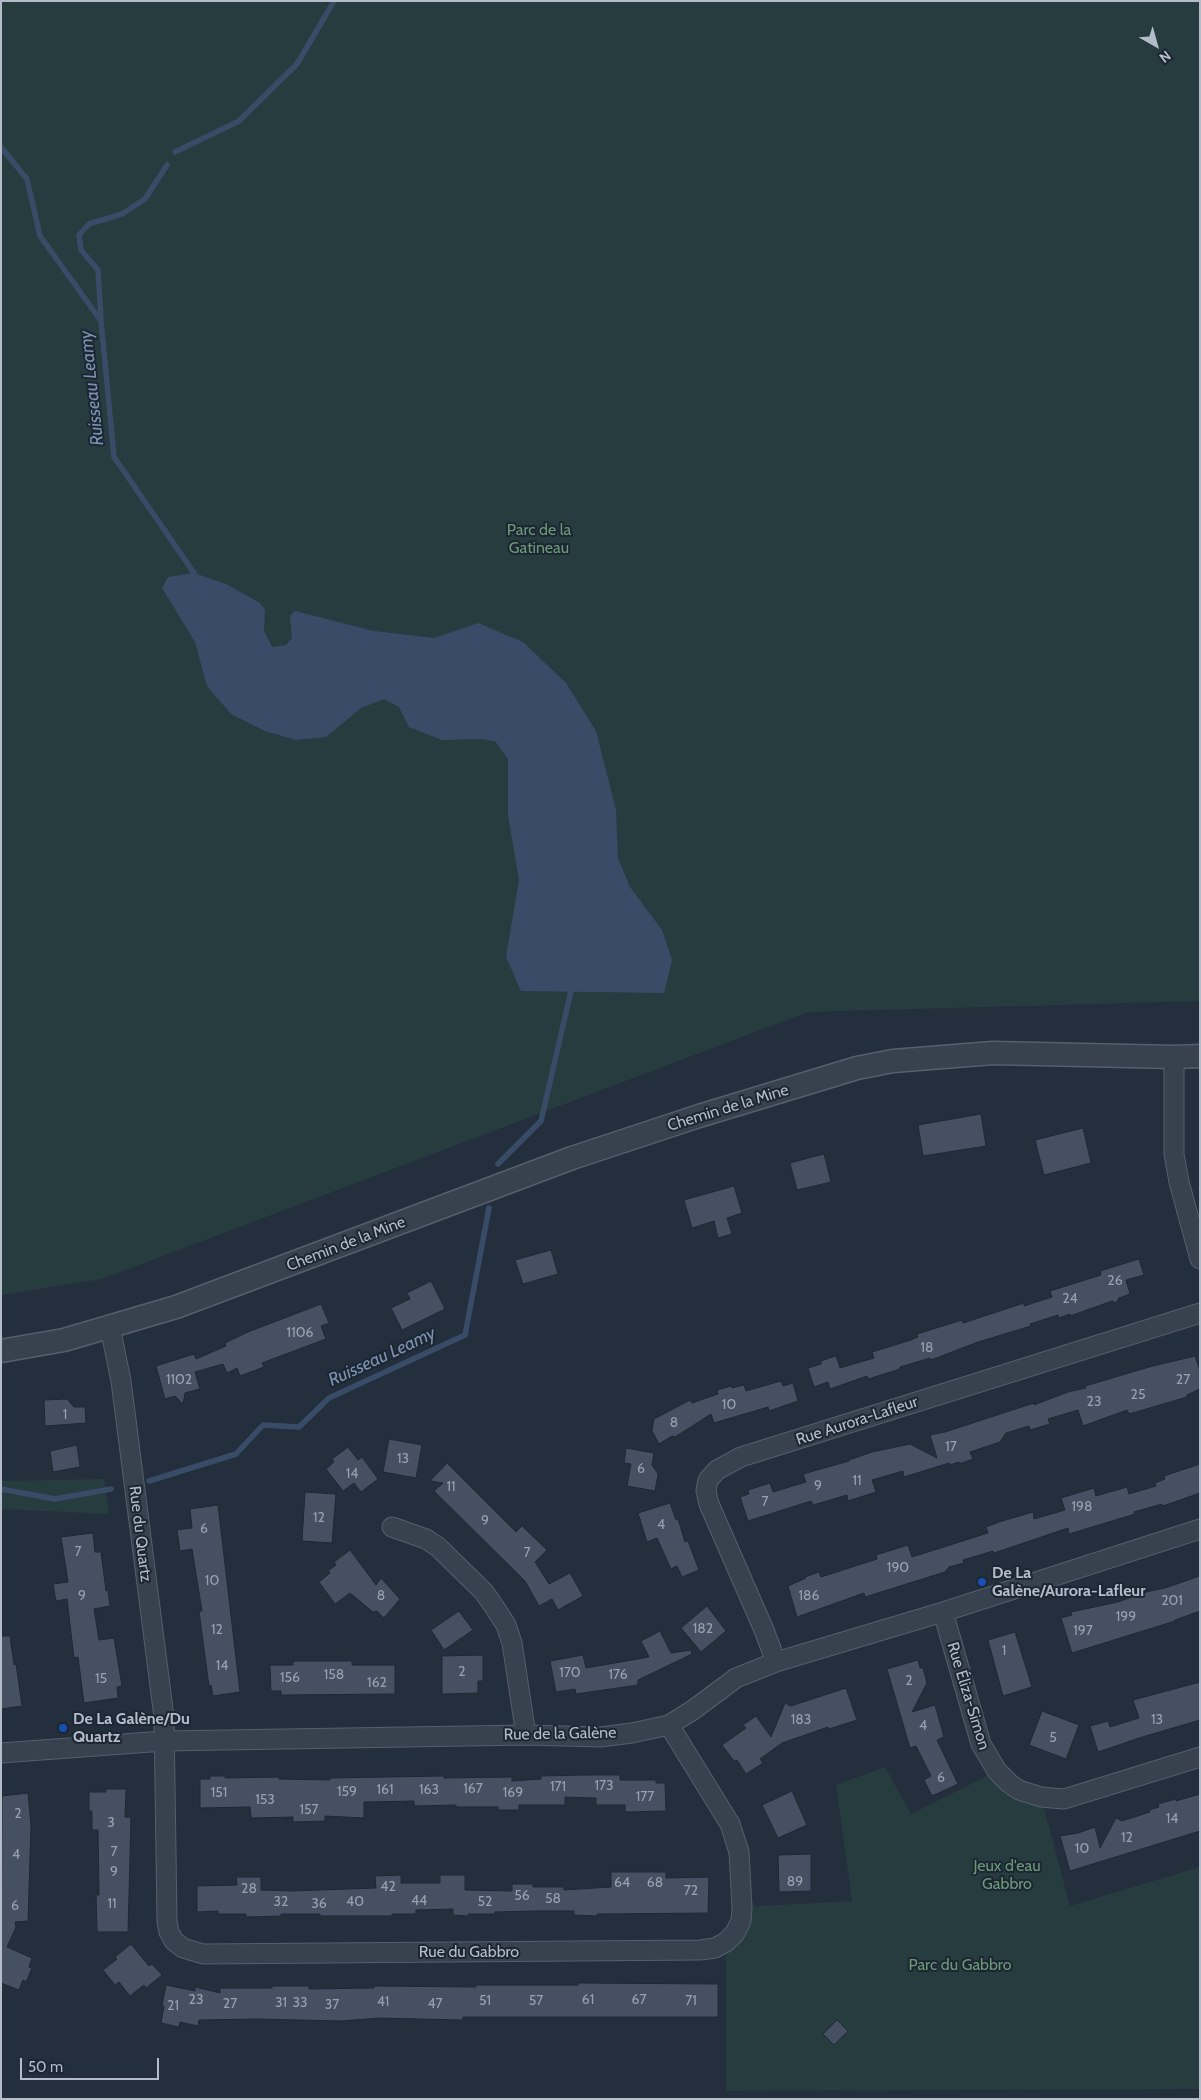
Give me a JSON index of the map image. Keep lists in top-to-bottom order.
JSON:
{
  "streets": {
    "street": [
      "Chemin de la Mine",
      "Rue Aurora-Lafleur",
      "Rue du Quartz",
      "Rue Éliza-Simon",
      "Rue de la Galène",
      "Rue du Gabbro"
    ]
  },
  "crossings": [
    ["Chemin de la Mine", "Rue du Quartz"],
    ["Rue Aurora-Lafleur", "Rue de la Galène"],
    ["Rue du Quartz", "Rue de la Galène"],
    ["Rue du Quartz", "Rue du Gabbro"],
    ["Rue Éliza-Simon", "Rue de la Galène"],
    ["Rue de la Galène", "Rue du Gabbro"]
  ],
  "water": ["Ruisseau Leamy"],
  "parks": ["Parc de la Gatineau", "Jeux d'eau Gabbro", "Parc du Gabbro"],
  "places": ["De La Galène/Aurora-Lafleur", "De La Galène/Du Quartz"],
  "house_numbers": [
    "26",
    "24",
    "1106",
    "18",
    "1102",
    "27",
    "25",
    "23",
    "10",
    "1",
    "8",
    "17",
    "13",
    "6",
    "14",
    "11",
    "9",
    "11",
    "7",
    "198",
    "12",
    "9",
    "4",
    "6",
    "7",
    "7",
    "190",
    "10",
    "9",
    "8",
    "186",
    "201",
    "199",
    "182",
    "12",
    "197",
    "1",
    "14",
    "2",
    "170",
    "158",
    "176",
    "156",
    "15",
    "2",
    "162",
    "183",
    "13",
    "4",
    "5",
    "6",
    "173",
    "171",
    "167",
    "161",
    "163",
    "159",
    "151",
    "169",
    "177",
    "153",
    "157",
    "2",
    "14",
    "3",
    "12",
    "10",
    "7",
    "4",
    "9",
    "89",
    "64",
    "68",
    "42",
    "28",
    "72",
    "56",
    "58",
    "44",
    "32",
    "40",
    "52",
    "11",
    "36",
    "6",
    "23",
    "61",
    "67",
    "51",
    "57",
    "71",
    "41",
    "31",
    "33",
    "27",
    "47",
    "37",
    "21"
  ],
  "scale_bar": "50 m",
  "north": "bottom right"
}
